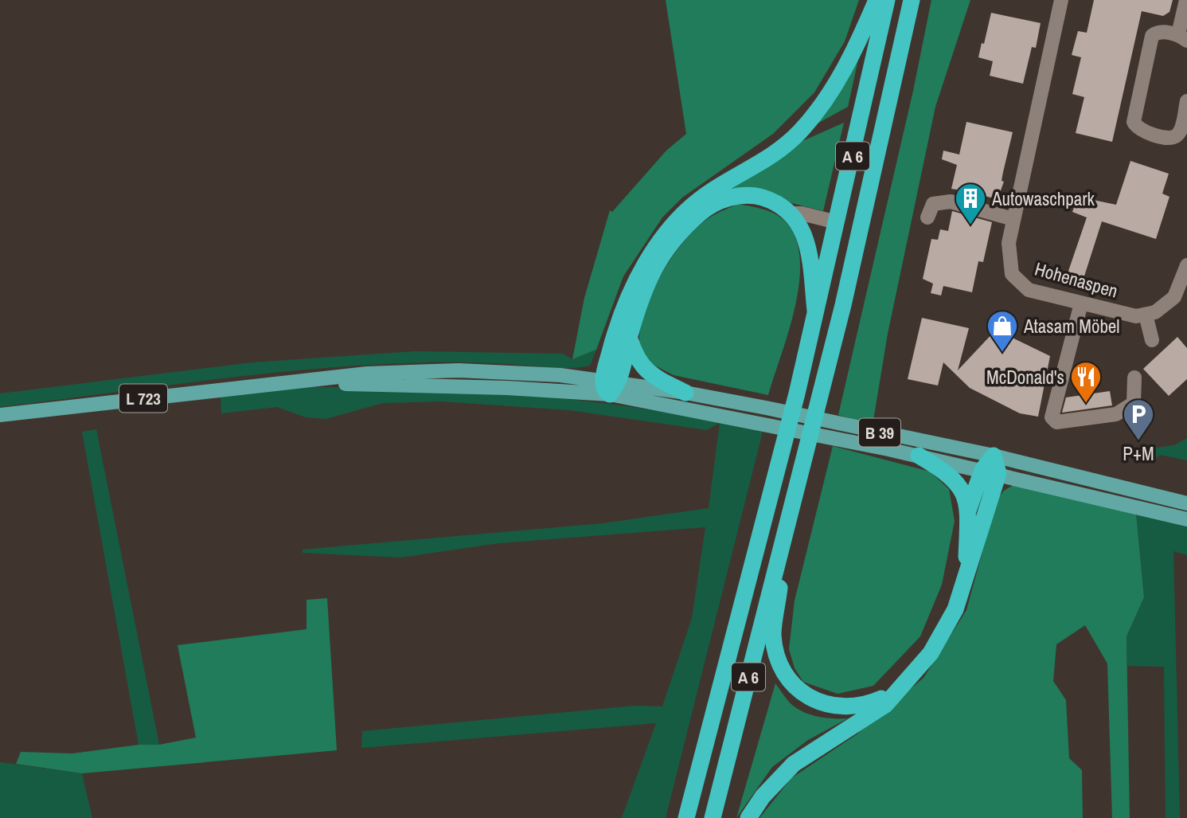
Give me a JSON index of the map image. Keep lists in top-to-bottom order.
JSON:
{
  "streets": {
    "highway": ["A 6"],
    "main road": ["L 723", "B 39"],
    "street": ["Hohenaspen"]
  },
  "crossings": [
    ["L 723", "B 39"]
  ],
  "places": {
    "building": ["Autowaschpark"],
    "shop": ["Atasam Möbel"],
    "restaurant": ["McDonald's"],
    "parking": ["P+M"]
  }
}
